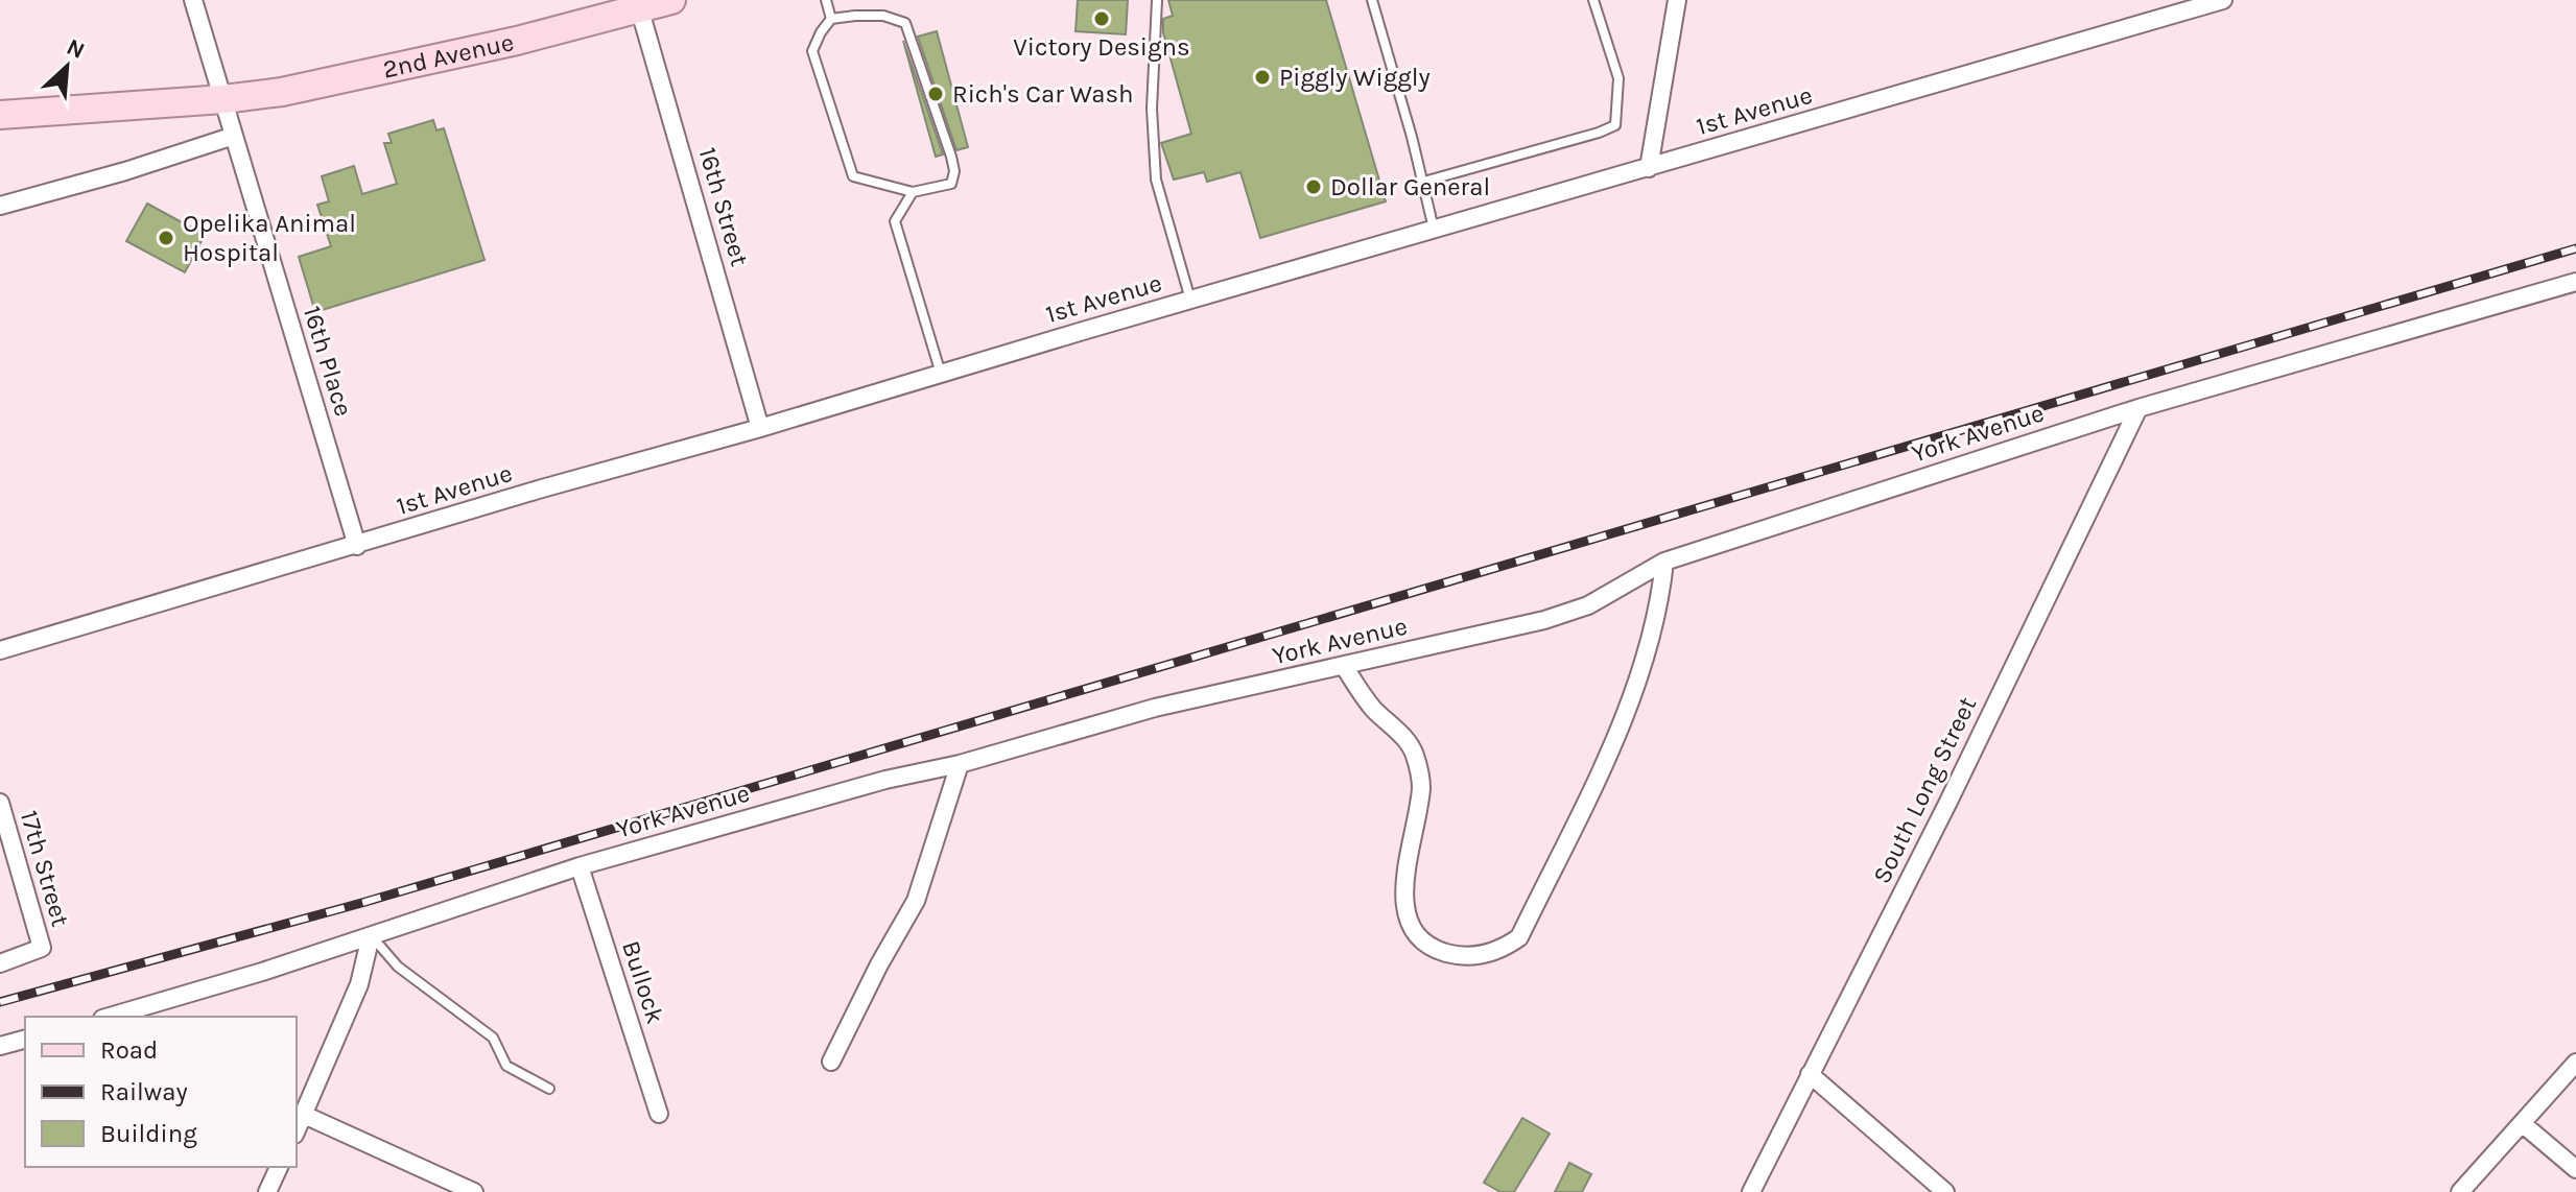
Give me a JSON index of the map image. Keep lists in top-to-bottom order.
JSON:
{
  "streets": {
    "main road": ["2nd Avenue"],
    "street": [
      "1st Avenue",
      "16th Street",
      "16th Place",
      "York Avenue",
      "South Long Street",
      "17th Street",
      "Bullock"
    ]
  },
  "crossings": [
    ["2nd Avenue", "16th Street"],
    ["2nd Avenue", "16th Place"],
    ["1st Avenue", "16th Street"],
    ["1st Avenue", "16th Place"],
    ["York Avenue", "South Long Street"],
    ["York Avenue", "Bullock"]
  ],
  "places": [
    "Victory Designs",
    "Piggly Wiggly",
    "Rich's Car Wash",
    "Dollar General",
    "Opelika Animal Hospital"
  ],
  "legend": ["Road", "Railway", "Building"],
  "north": "top right"
}
